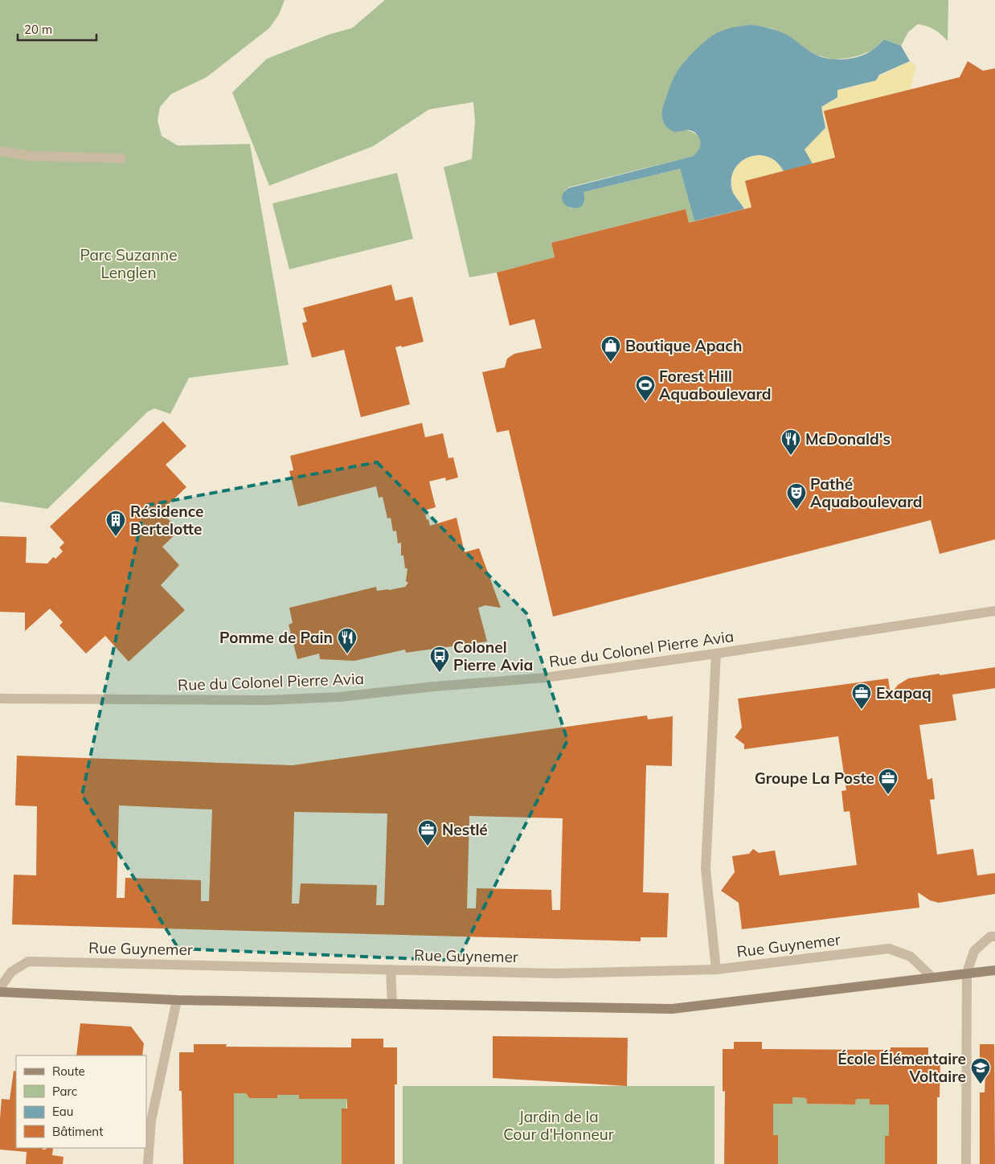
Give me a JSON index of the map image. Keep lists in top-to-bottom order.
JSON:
{
  "streets": {
    "street": ["Rue du Colonel Pierre Avia", "Rue Guynemer"]
  },
  "parks": ["Parc Suzanne Lenglen", "Jardin de la Cour d'Honneur"],
  "places": {
    "shop": ["Boutique Apach"],
    "sports": ["Forest Hill Aquaboulevard"],
    "restaurant": ["McDonald's", "Pomme de Pain"],
    "theatre": ["Pathé Aquaboulevard"],
    "building": ["Résidence Bertelotte"],
    "bus stop": ["Colonel Pierre Avia"],
    "office": ["Exapaq", "Groupe La Poste", "Nestlé"],
    "school or university": ["École Élémentaire Voltaire"]
  },
  "legend": [
    "Route",
    "Parc",
    "Eau",
    "Bâtiment"
  ],
  "scale_bar": "20 m"
}
